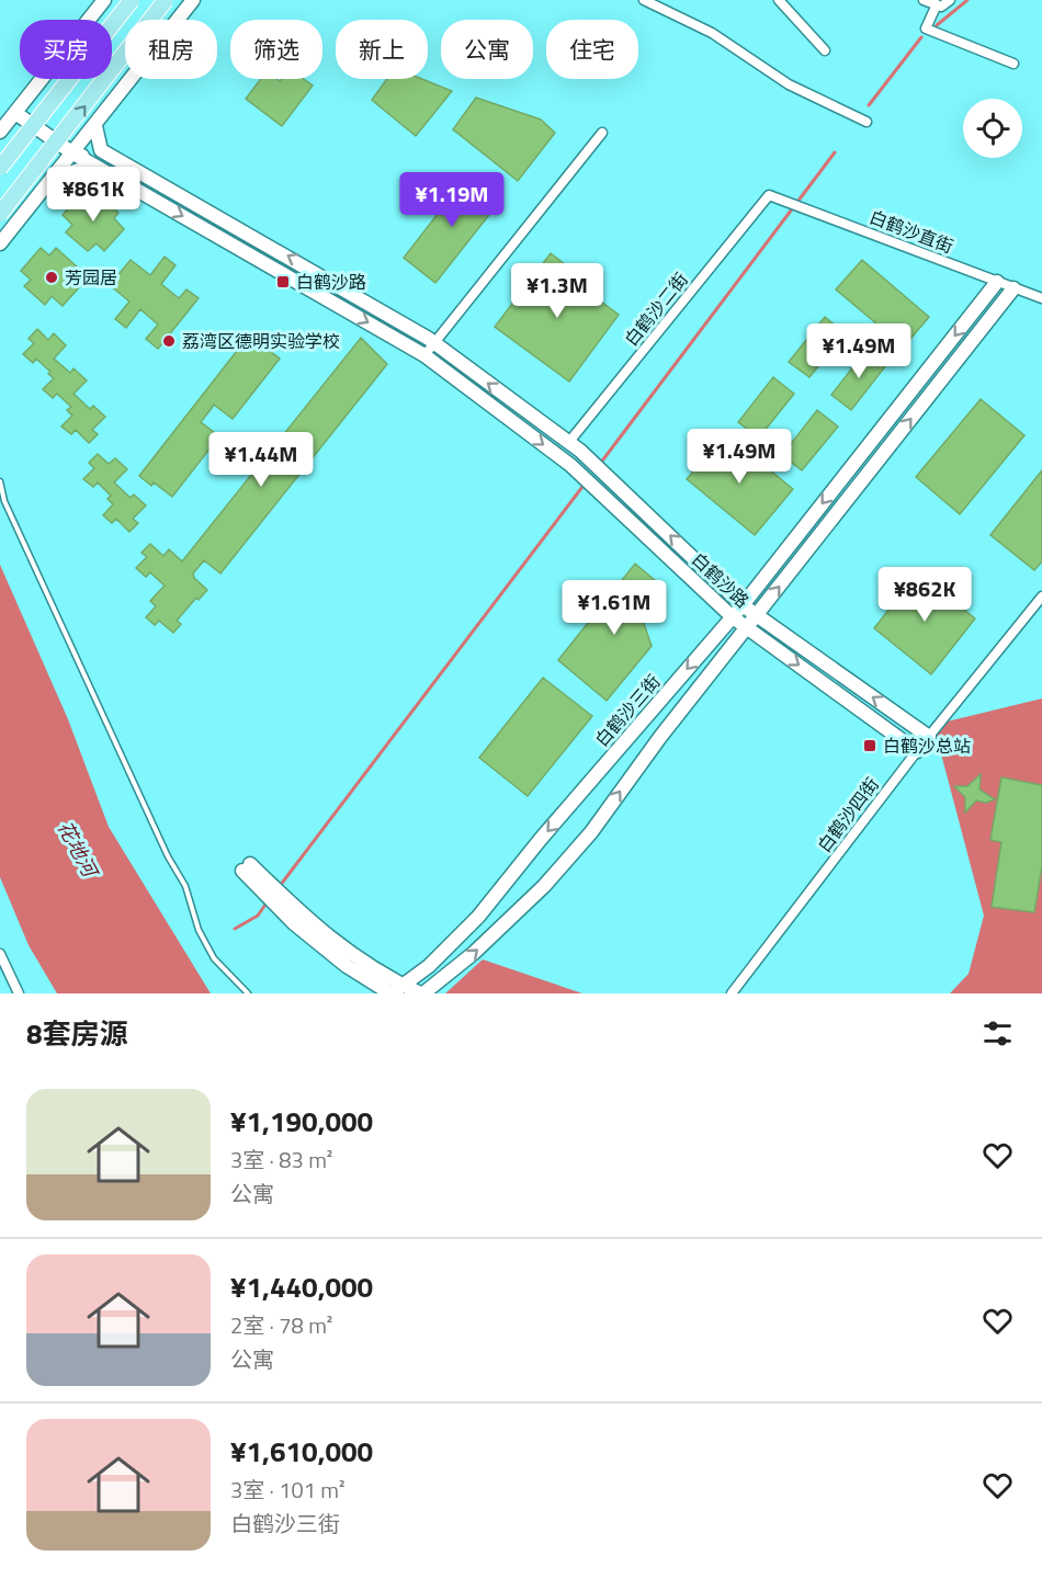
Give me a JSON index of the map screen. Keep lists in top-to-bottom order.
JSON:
{
  "streets": {
    "street": [
      "白鹤沙直街",
      "白鹤沙二街",
      "白鹤沙路",
      "白鹤沙三街",
      "白鹤沙四街"
    ]
  },
  "crossings": [
    ["白鹤沙直街", "白鹤沙二街"],
    ["白鹤沙直街", "白鹤沙三街"],
    ["白鹤沙二街", "白鹤沙路"],
    ["白鹤沙路", "白鹤沙三街"],
    ["白鹤沙路", "白鹤沙四街"]
  ],
  "water": ["花地河"],
  "places": {
    "other": ["芳园居", "荔湾区德明实验学校"],
    "transit": ["白鹤沙路", "白鹤沙总站"]
  },
  "page": {
    "chip": [
      "买房",
      "租房",
      "筛选",
      "新上",
      "公寓",
      "住宅"
    ],
    "price": [
      "¥861K",
      "¥1.19M",
      "¥1.3M",
      "¥1.49M",
      "¥1.49M",
      "¥1.44M",
      "¥862K",
      "¥1.61M"
    ],
    "heading": "8套房源",
    "list": [
      {
        "name": "¥1,190,000",
        "note": "3室 · 83 m² · 公寓"
      },
      {
        "name": "¥1,440,000",
        "note": "2室 · 78 m² · 公寓"
      },
      {
        "name": "¥1,610,000",
        "note": "3室 · 101 m² · 白鹤沙三街"
      }
    ]
  }
}
